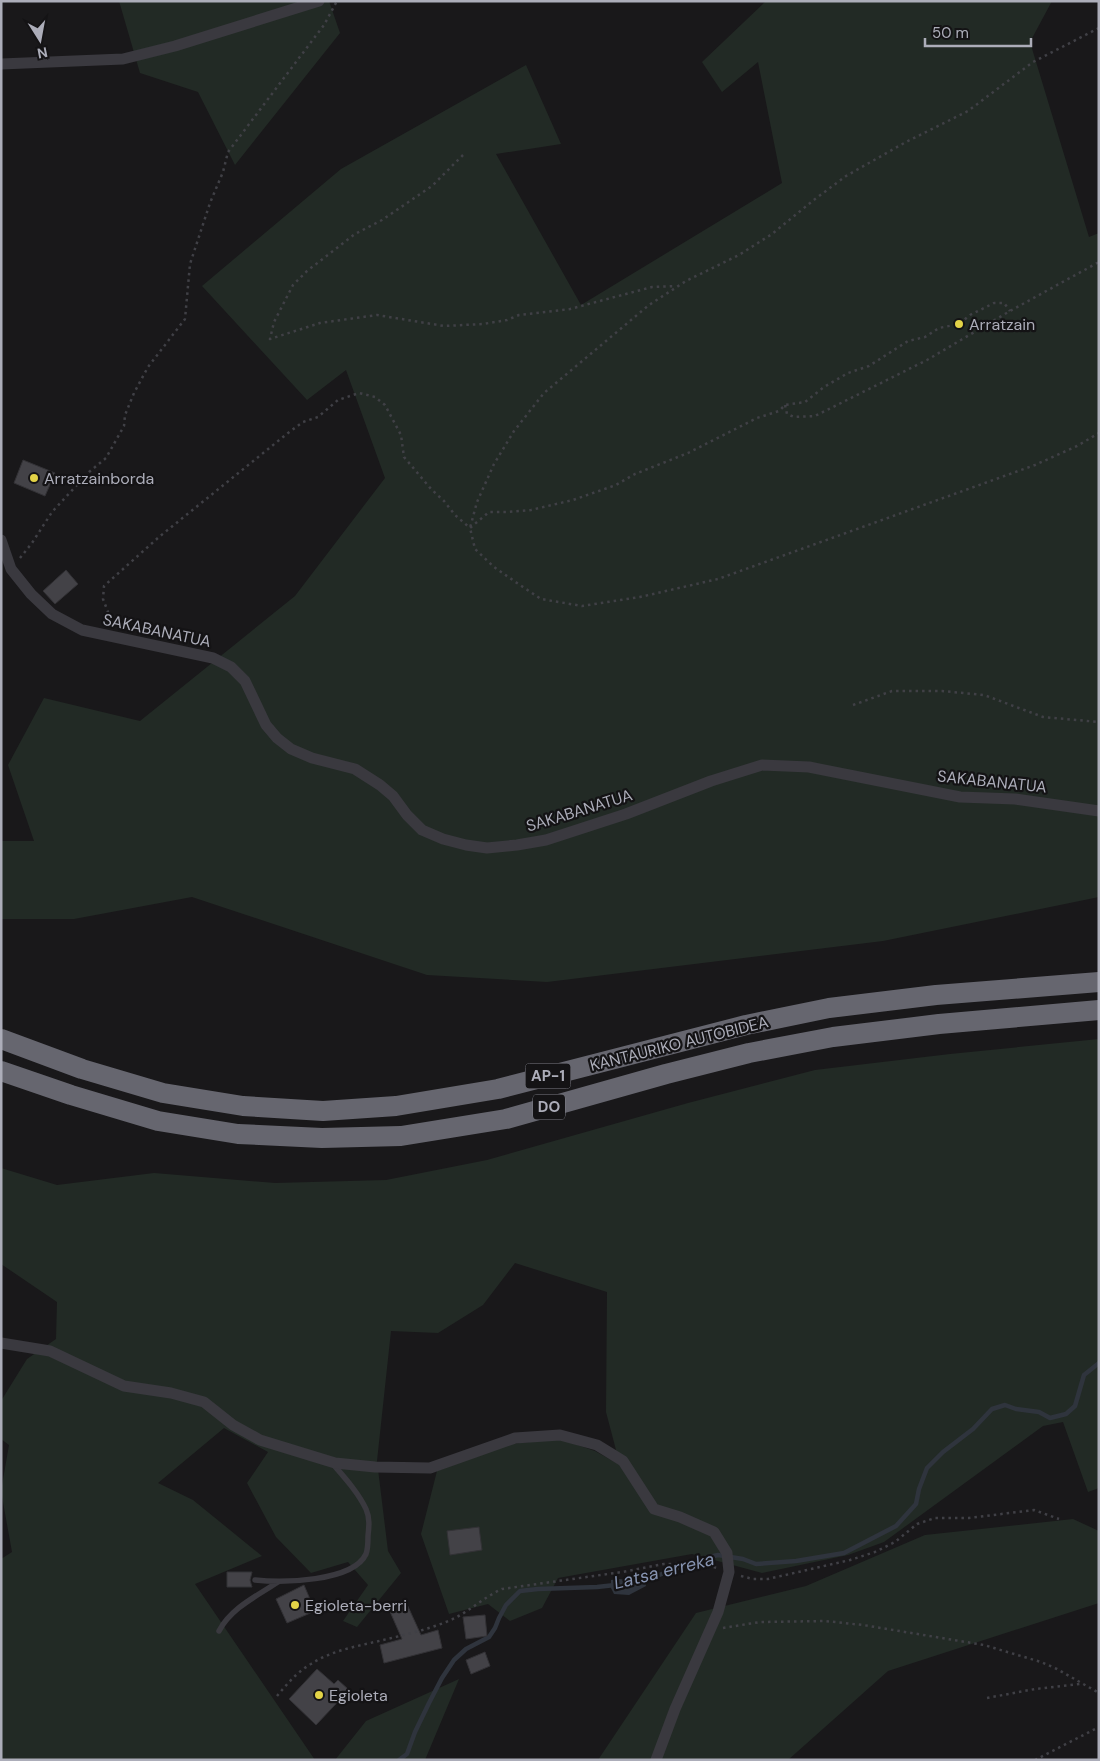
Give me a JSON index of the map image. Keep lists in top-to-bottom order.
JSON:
{
  "streets": {
    "highway": ["KANTAURIKO AUTOBIDEA", "AP-1", "DO"],
    "street": ["SAKABANATUA"]
  },
  "water": ["Latsa erreka"],
  "places": [
    "Arratzain",
    "Arratzainborda",
    "Egioleta-berri",
    "Egioleta"
  ],
  "scale_bar": "50 m",
  "north": "bottom"
}
